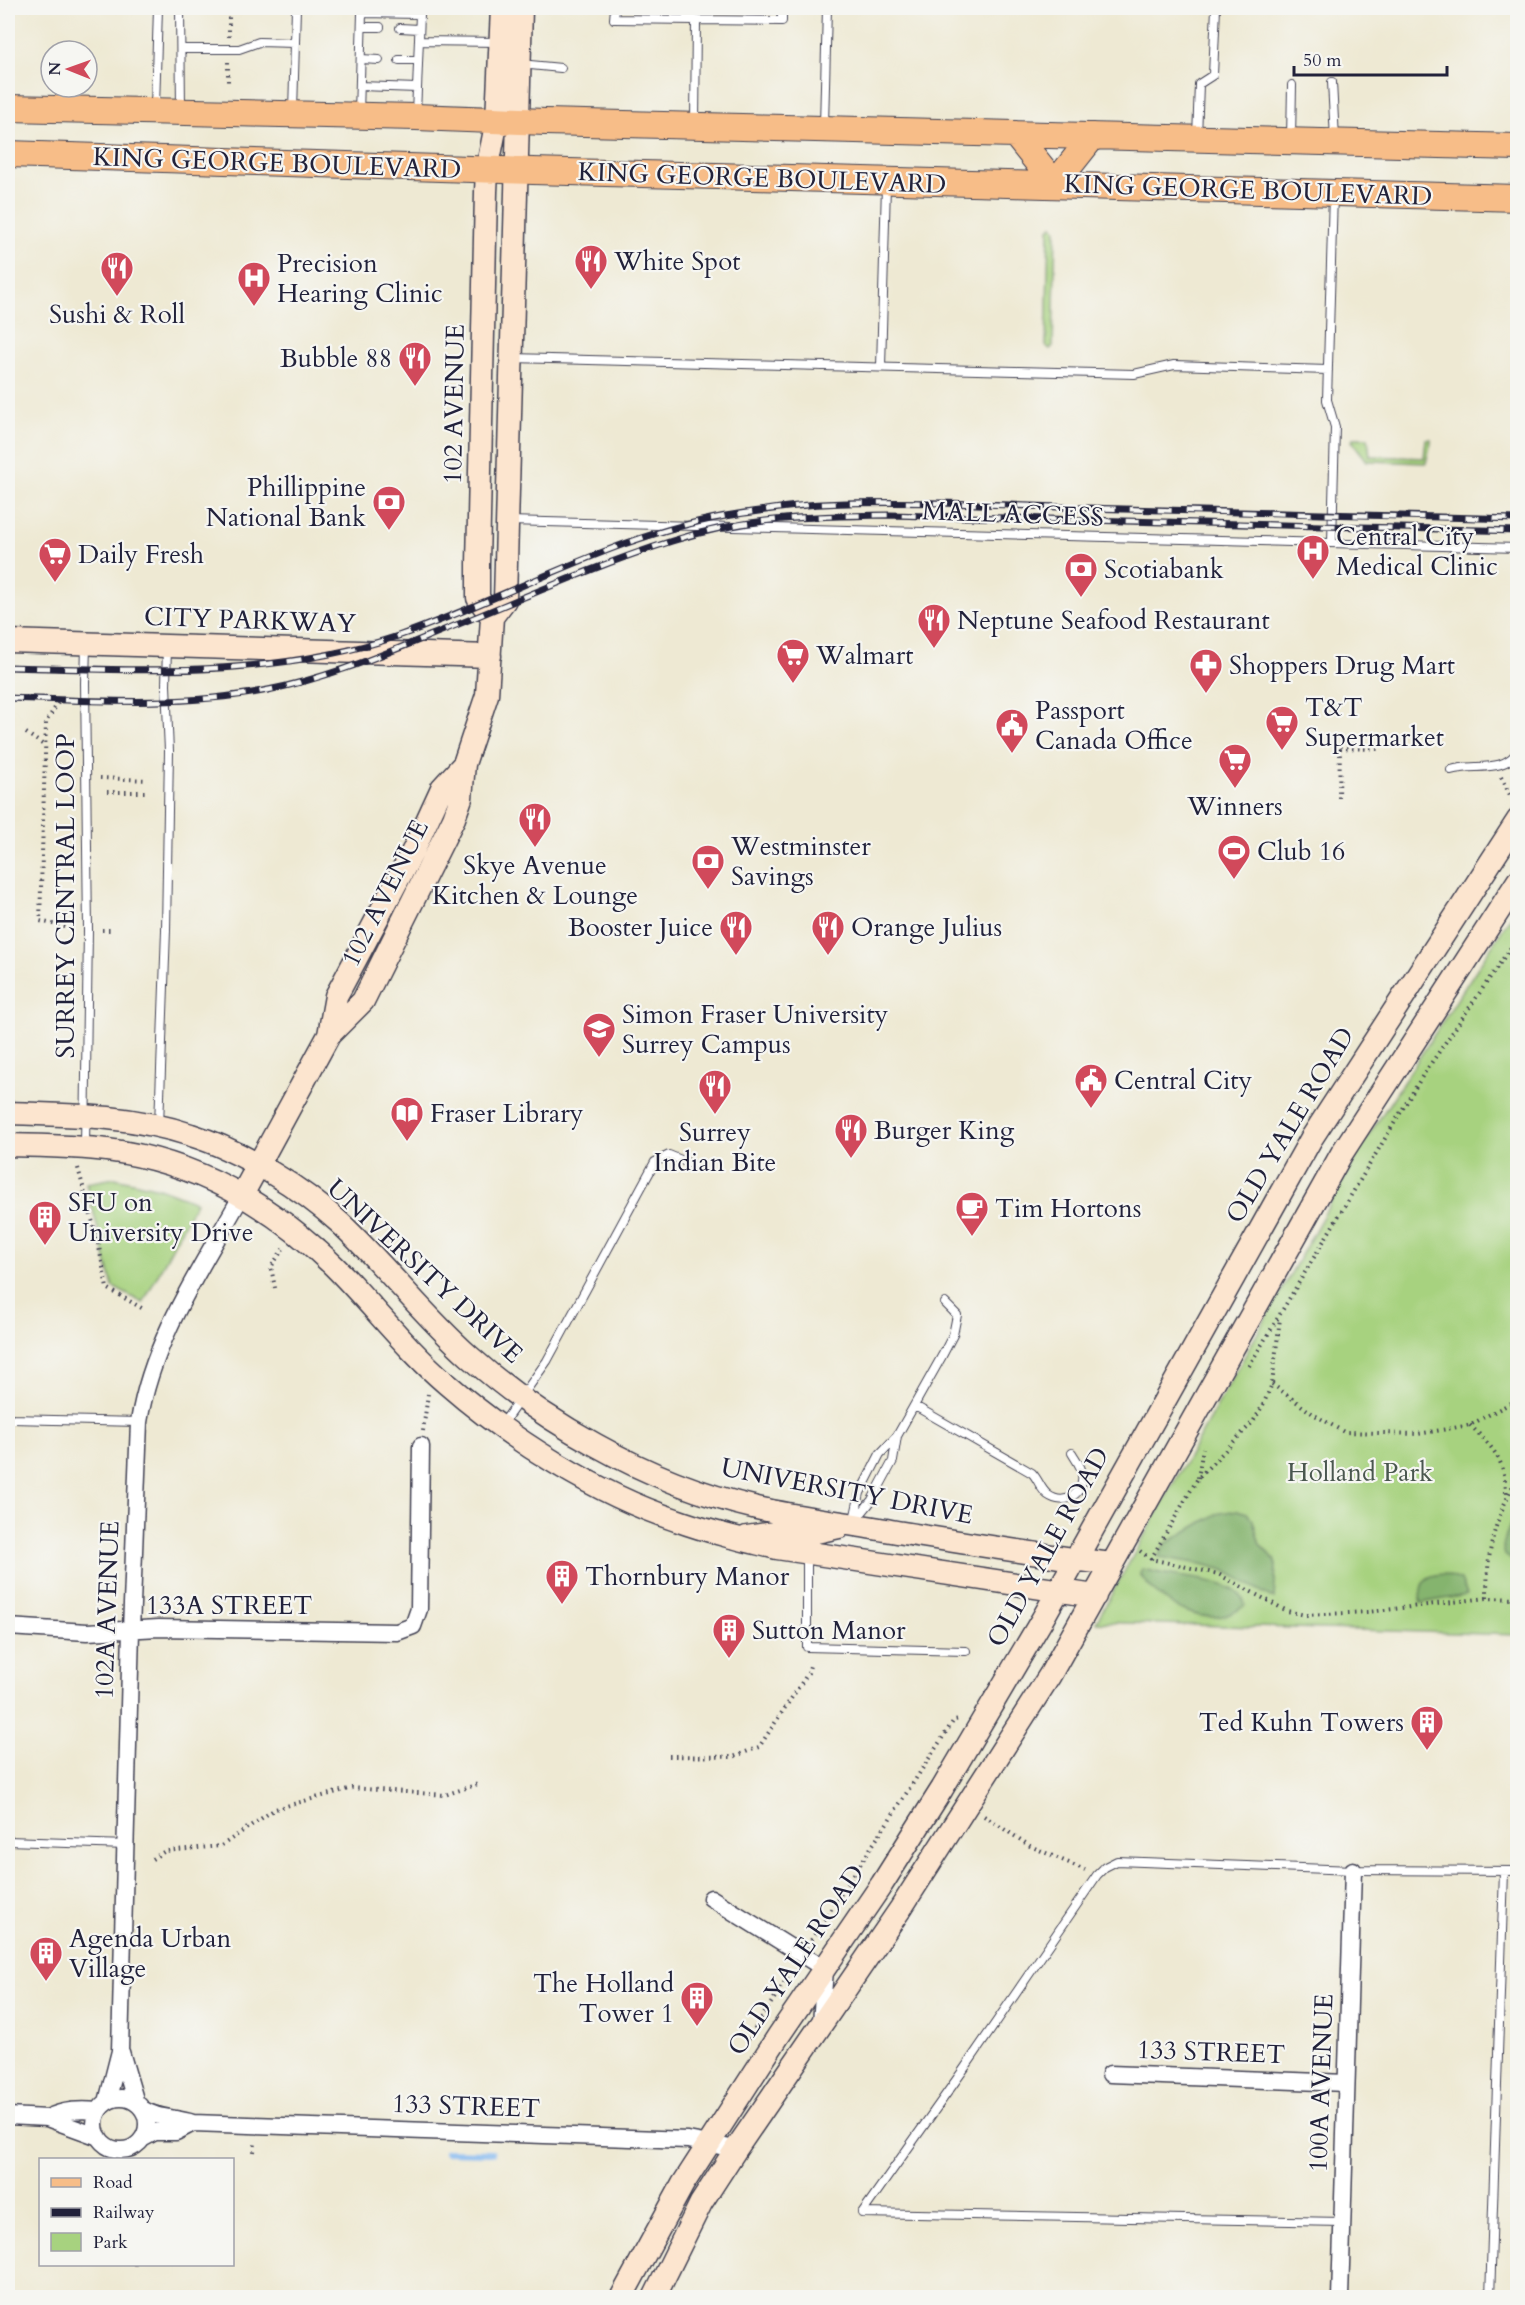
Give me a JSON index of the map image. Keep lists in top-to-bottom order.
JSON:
{
  "streets": {
    "main road": [
      "KING GEORGE BOULEVARD",
      "102 AVENUE",
      "CITY PARKWAY",
      "OLD YALE ROAD",
      "UNIVERSITY DRIVE"
    ],
    "street": [
      "133A STREET",
      "102A AVENUE",
      "133 STREET",
      "100A AVENUE"
    ],
    "lane": ["MALL ACCESS", "SURREY CENTRAL LOOP"]
  },
  "crossings": [
    ["KING GEORGE BOULEVARD", "102 AVENUE"],
    ["102 AVENUE", "MALL ACCESS"],
    ["102 AVENUE", "CITY PARKWAY"],
    ["102 AVENUE", "UNIVERSITY DRIVE"],
    ["102 AVENUE", "102A AVENUE"],
    ["CITY PARKWAY", "SURREY CENTRAL LOOP"],
    ["SURREY CENTRAL LOOP", "UNIVERSITY DRIVE"],
    ["OLD YALE ROAD", "UNIVERSITY DRIVE"],
    ["OLD YALE ROAD", "133 STREET"],
    ["133A STREET", "102A AVENUE"],
    ["102A AVENUE", "133 STREET"],
    ["133 STREET", "100A AVENUE"]
  ],
  "parks": ["Holland Park"],
  "places": {
    "restaurant": [
      "White Spot",
      "Sushi & Roll",
      "Bubble 88",
      "Neptune Seafood Restaurant",
      "Skye Avenue Kitchen & Lounge",
      "Booster Juice",
      "Orange Julius",
      "Surrey Indian Bite",
      "Burger King"
    ],
    "hospital": ["Precision Hearing Clinic", "Central City Medical Clinic"],
    "bank": ["Phillippine National Bank", "Scotiabank", "Westminster Savings"],
    "supermarket": [
      "Daily Fresh",
      "Walmart",
      "T&T Supermarket",
      "Winners"
    ],
    "pharmacy": ["Shoppers Drug Mart"],
    "public building": ["Passport Canada Office", "Central City"],
    "sports": ["Club 16"],
    "school or university": ["Simon Fraser University Surrey Campus"],
    "library": ["Fraser Library"],
    "cafe": ["Tim Hortons"],
    "building": [
      "SFU on University Drive",
      "Thornbury Manor",
      "Sutton Manor",
      "Ted Kuhn Towers",
      "Agenda Urban Village",
      "The Holland Tower 1"
    ]
  },
  "legend": ["Road", "Railway", "Park"],
  "scale_bar": "50 m",
  "north": "left"
}
